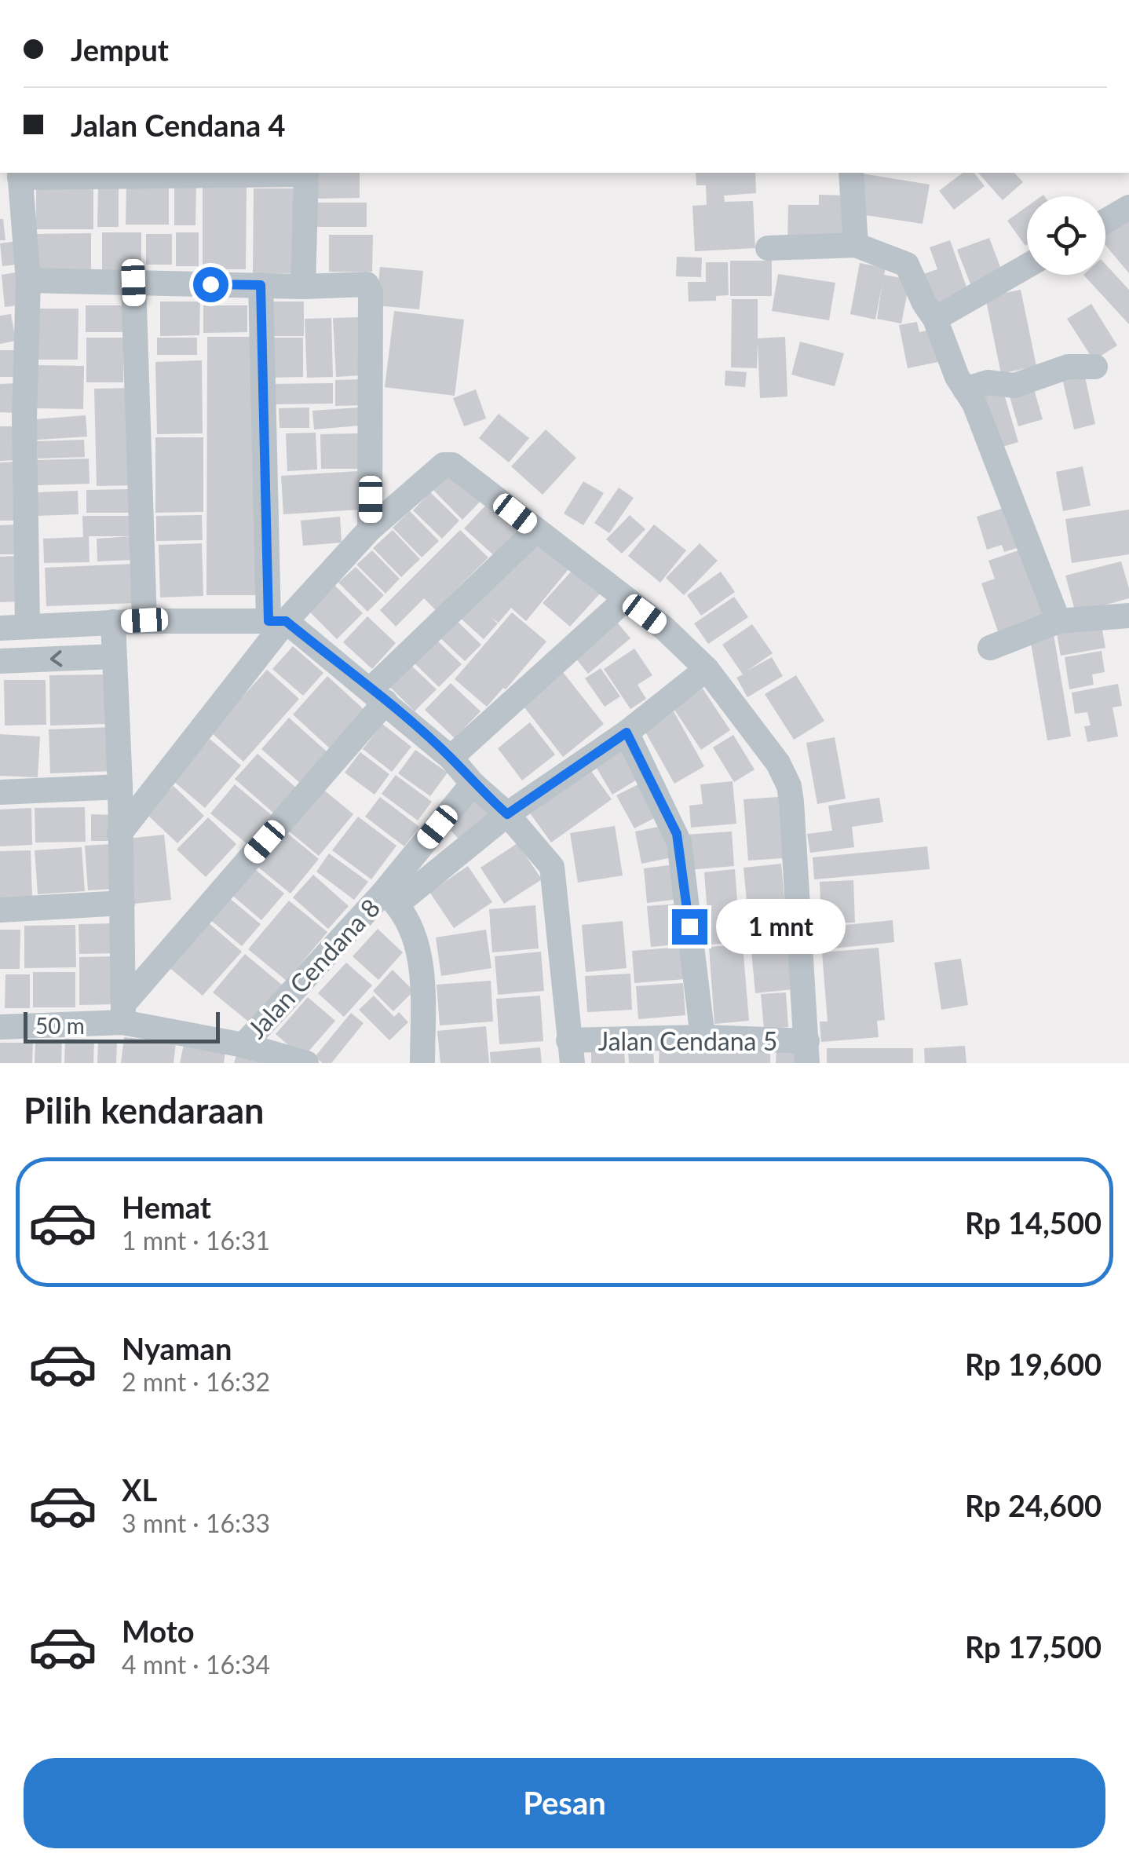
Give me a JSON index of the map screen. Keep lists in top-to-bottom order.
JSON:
{
  "streets": {
    "street": ["Jalan Cendana 8", "Jalan Cendana 5"]
  },
  "scale_bar": "50 m",
  "page": {
    "banner": ["Jemput", "Jalan Cendana 4"],
    "bubble": "1 mnt",
    "scale": "50 m",
    "heading": "Pilih kendaraan",
    "list": [
      {
        "name": "Hemat",
        "note": "1 mnt · 16:31",
        "value": "Rp 14,500"
      },
      {
        "name": "Nyaman",
        "note": "2 mnt · 16:32",
        "value": "Rp 19,600"
      },
      {
        "name": "XL",
        "note": "3 mnt · 16:33",
        "value": "Rp 24,600"
      },
      {
        "name": "Moto",
        "note": "4 mnt · 16:34",
        "value": "Rp 17,500"
      }
    ],
    "buttons": "Pesan"
  }
}
